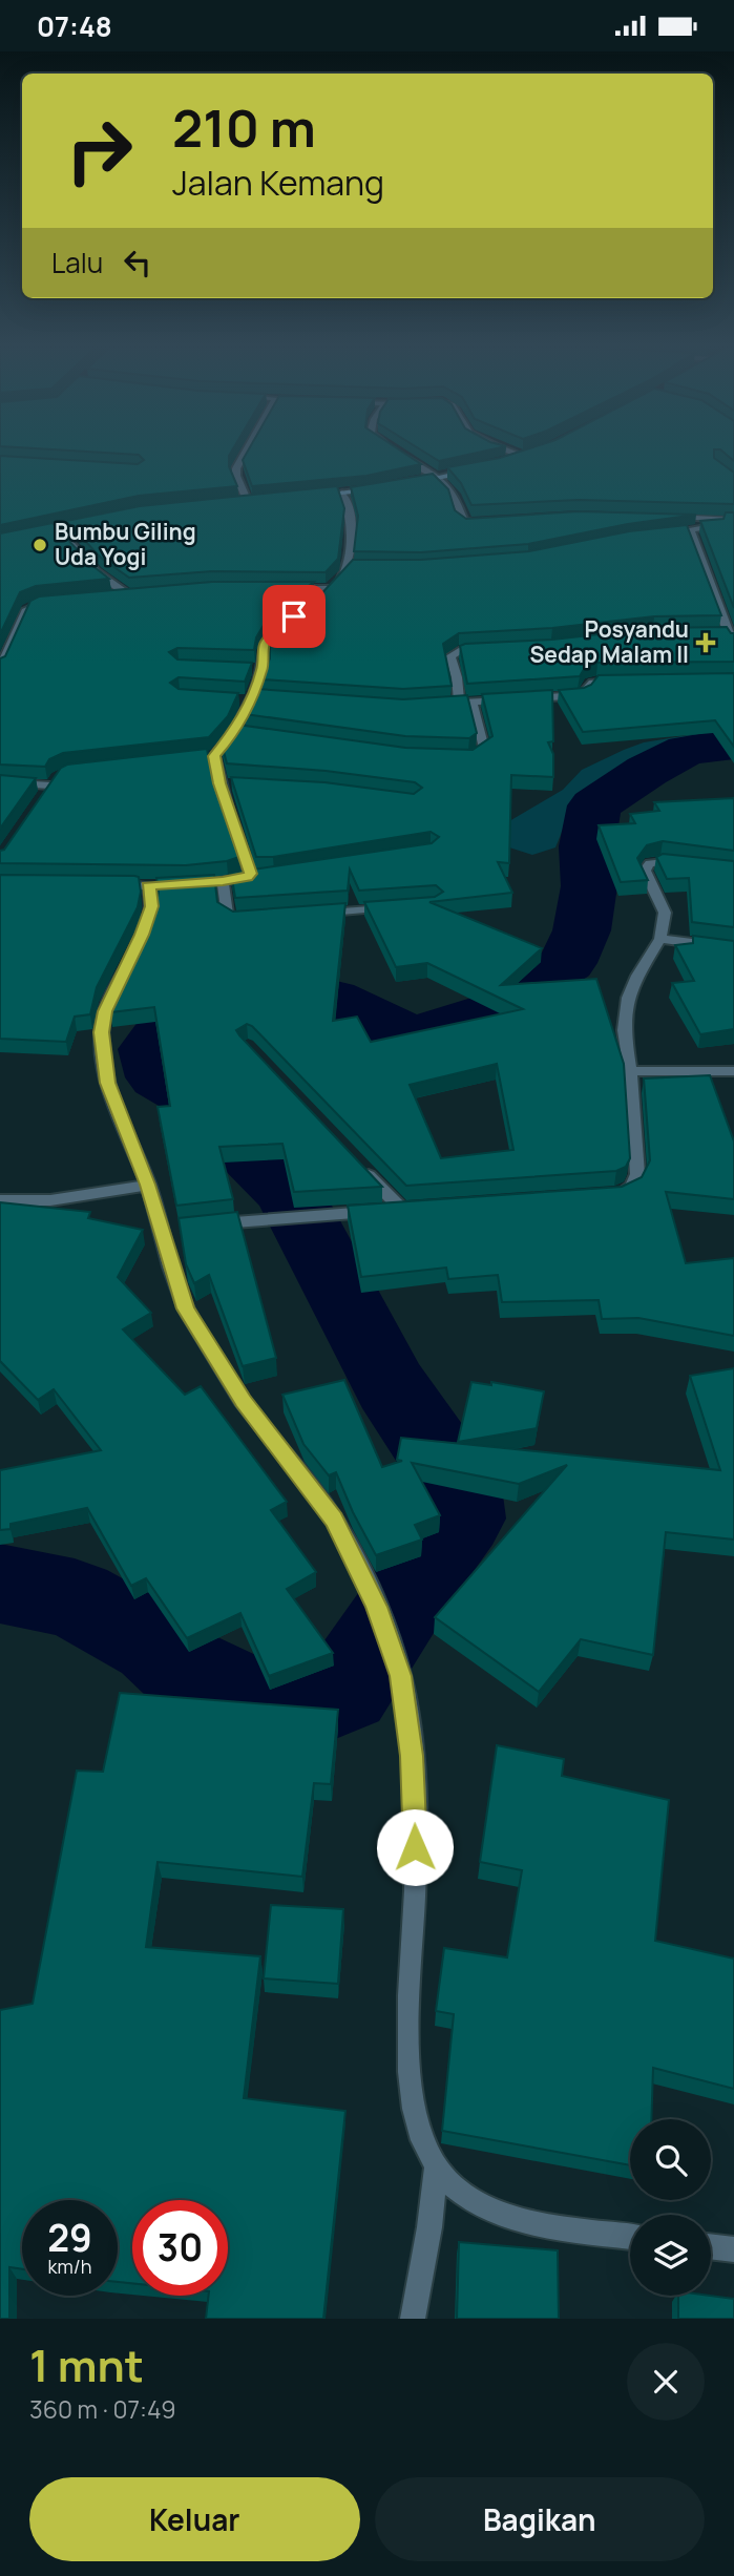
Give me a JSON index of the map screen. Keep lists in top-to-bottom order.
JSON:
{
  "places": {
    "other": ["Bumbu Giling Uda Yogi"],
    "health": ["Posyandu Sedap Malam II"]
  },
  "page": {
    "status": "07:48",
    "turn": ["210 m", "Jalan Kemang"],
    "then": "Lalu",
    "speed": "29 km/h",
    "limit": "30",
    "heading": ["1 mnt", "360 m · 07:49"],
    "buttons": ["Keluar", "Bagikan"]
  }
}
